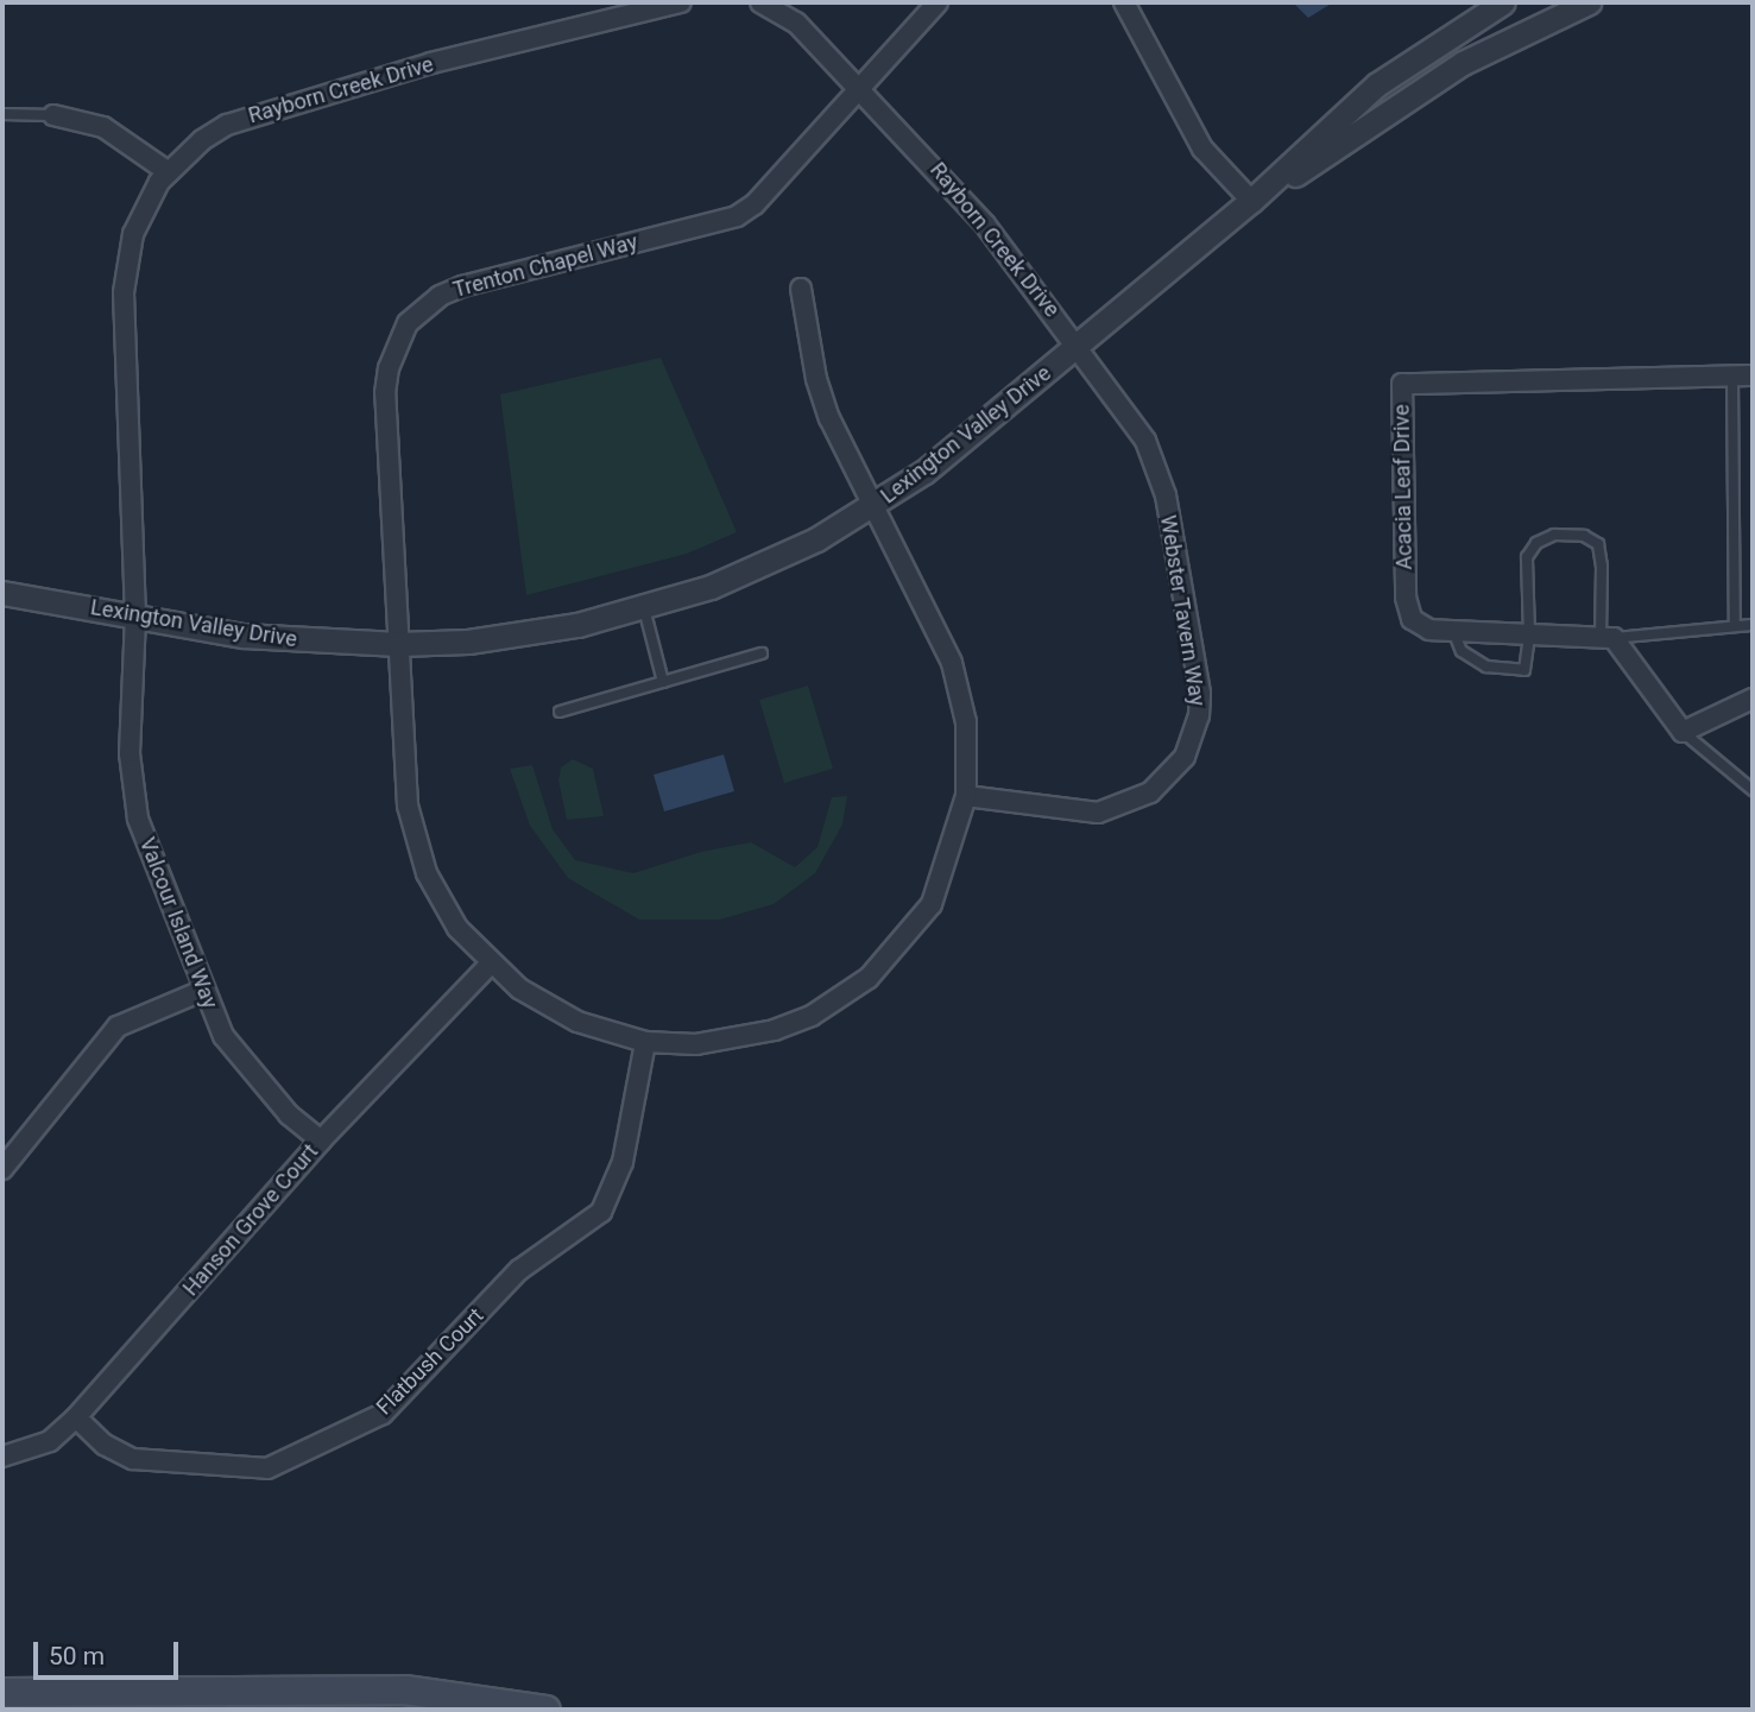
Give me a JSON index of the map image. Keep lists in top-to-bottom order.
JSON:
{
  "streets": {
    "street": [
      "Rayborn Creek Drive",
      "Trenton Chapel Way",
      "Lexington Valley Drive",
      "Acacia Leaf Drive",
      "Webster Tavern Way",
      "Valcour Island Way",
      "Hanson Grove Court",
      "Flatbush Court"
    ]
  },
  "crossings": [
    ["Rayborn Creek Drive", "Trenton Chapel Way"],
    ["Rayborn Creek Drive", "Lexington Valley Drive"],
    ["Rayborn Creek Drive", "Webster Tavern Way"],
    ["Rayborn Creek Drive", "Valcour Island Way"],
    ["Trenton Chapel Way", "Lexington Valley Drive"],
    ["Trenton Chapel Way", "Webster Tavern Way"],
    ["Trenton Chapel Way", "Hanson Grove Court"],
    ["Trenton Chapel Way", "Flatbush Court"],
    ["Lexington Valley Drive", "Webster Tavern Way"],
    ["Lexington Valley Drive", "Valcour Island Way"],
    ["Valcour Island Way", "Hanson Grove Court"],
    ["Hanson Grove Court", "Flatbush Court"]
  ],
  "scale_bar": "50 m"
}
